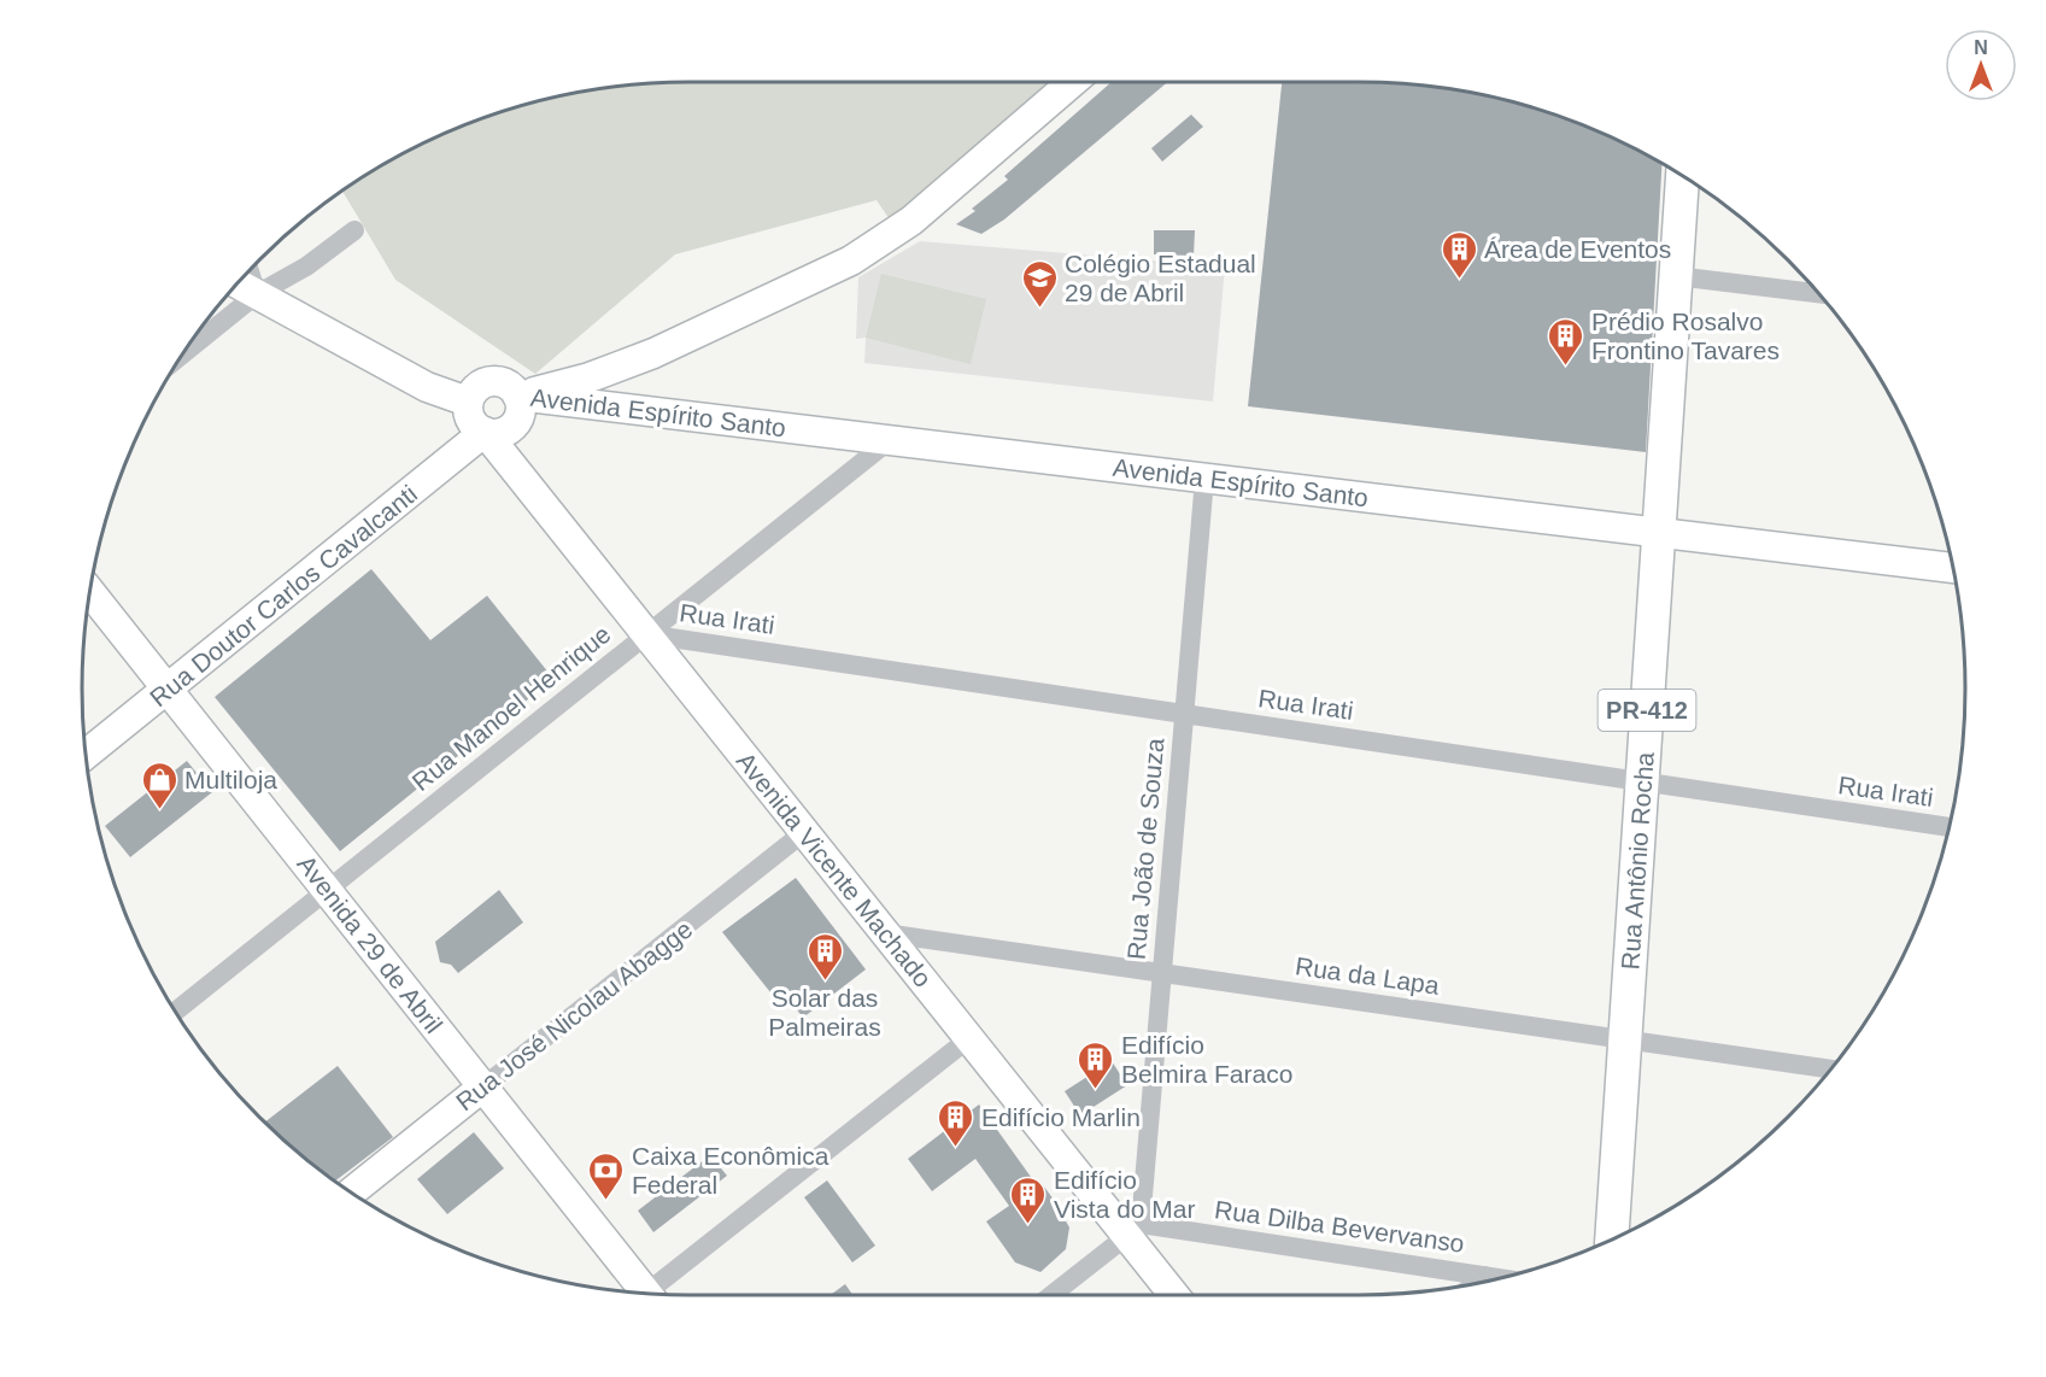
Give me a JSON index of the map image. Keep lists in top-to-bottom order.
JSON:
{
  "streets": {
    "main road": [
      "Avenida Espírito Santo",
      "Rua Doutor Carlos Cavalcanti",
      "PR-412",
      "Rua Antônio Rocha",
      "Avenida Vicente Machado",
      "Avenida 29 de Abril",
      "Rua José Nicolau Abagge"
    ],
    "street": [
      "Rua Irati",
      "Rua Manoel Henrique",
      "Rua João de Souza",
      "Rua da Lapa",
      "Rua Dilba Bevervanso"
    ]
  },
  "crossings": [
    ["Avenida Espírito Santo", "Rua Doutor Carlos Cavalcanti"],
    ["Avenida Espírito Santo", "Rua Manoel Henrique"],
    ["Avenida Espírito Santo", "Rua João de Souza"],
    ["Avenida Espírito Santo", "Rua Antônio Rocha"],
    ["Avenida Espírito Santo", "Avenida Vicente Machado"],
    ["Rua Doutor Carlos Cavalcanti", "Avenida Vicente Machado"],
    ["Rua Doutor Carlos Cavalcanti", "Avenida 29 de Abril"],
    ["Rua Irati", "Rua Manoel Henrique"],
    ["Rua Irati", "Rua João de Souza"],
    ["Rua Irati", "Rua Antônio Rocha"],
    ["Rua Irati", "Avenida Vicente Machado"],
    ["Rua Manoel Henrique", "Avenida Vicente Machado"],
    ["Rua Manoel Henrique", "Avenida 29 de Abril"],
    ["Rua João de Souza", "Avenida Vicente Machado"],
    ["Rua João de Souza", "Rua da Lapa"],
    ["Rua João de Souza", "Rua Dilba Bevervanso"],
    ["Rua Antônio Rocha", "Rua da Lapa"],
    ["Avenida Vicente Machado", "Rua da Lapa"],
    ["Avenida Vicente Machado", "Rua José Nicolau Abagge"],
    ["Avenida Vicente Machado", "Rua Dilba Bevervanso"],
    ["Avenida 29 de Abril", "Rua José Nicolau Abagge"]
  ],
  "places": {
    "building": [
      "Área de Eventos",
      "Prédio Rosalvo Frontino Tavares",
      "Solar das Palmeiras",
      "Edifício Belmira Faraco",
      "Edifício Marlin",
      "Edifício Vista do Mar"
    ],
    "school or university": ["Colégio Estadual 29 de Abril"],
    "shop": ["Multiloja"],
    "bank": ["Caixa Econômica Federal"]
  },
  "north": "top"
}
